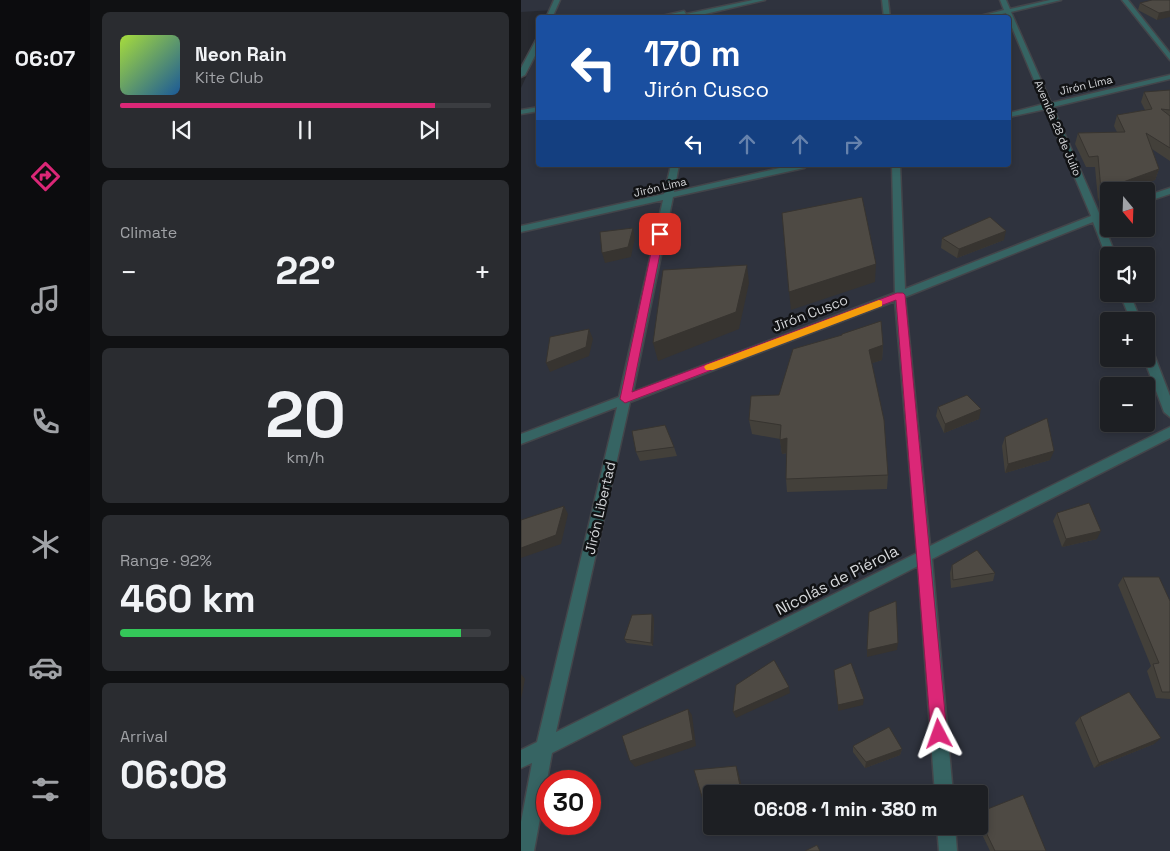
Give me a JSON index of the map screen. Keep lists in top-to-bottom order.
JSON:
{
  "streets": {
    "street": [
      "Jirón Lima",
      "Avenida 28 de Julio",
      "Jirón Cusco",
      "Jirón Libertad",
      "Nicolás de Piérola"
    ]
  },
  "crossings": [
    ["Jirón Lima", "Avenida 28 de Julio"],
    ["Jirón Lima", "Jirón Libertad"],
    ["Avenida 28 de Julio", "Jirón Cusco"],
    ["Jirón Cusco", "Jirón Libertad"],
    ["Jirón Libertad", "Nicolás de Piérola"]
  ],
  "north": "bottom",
  "page": {
    "tabs": "06:07",
    "turn": ["170 m", "Jirón Cusco"],
    "song": ["Neon Rain", "Kite Club"],
    "tile": [
      "Climate",
      ["20", "km/h"],
      ["Range · 92%", "460 km"],
      ["Arrival", "06:08"]
    ],
    "map_buttons": ["+", "−"],
    "heat": ["−", "22°", "+"],
    "limit": "30",
    "trip": "06:08 · 1 min · 380 m"
  }
}
